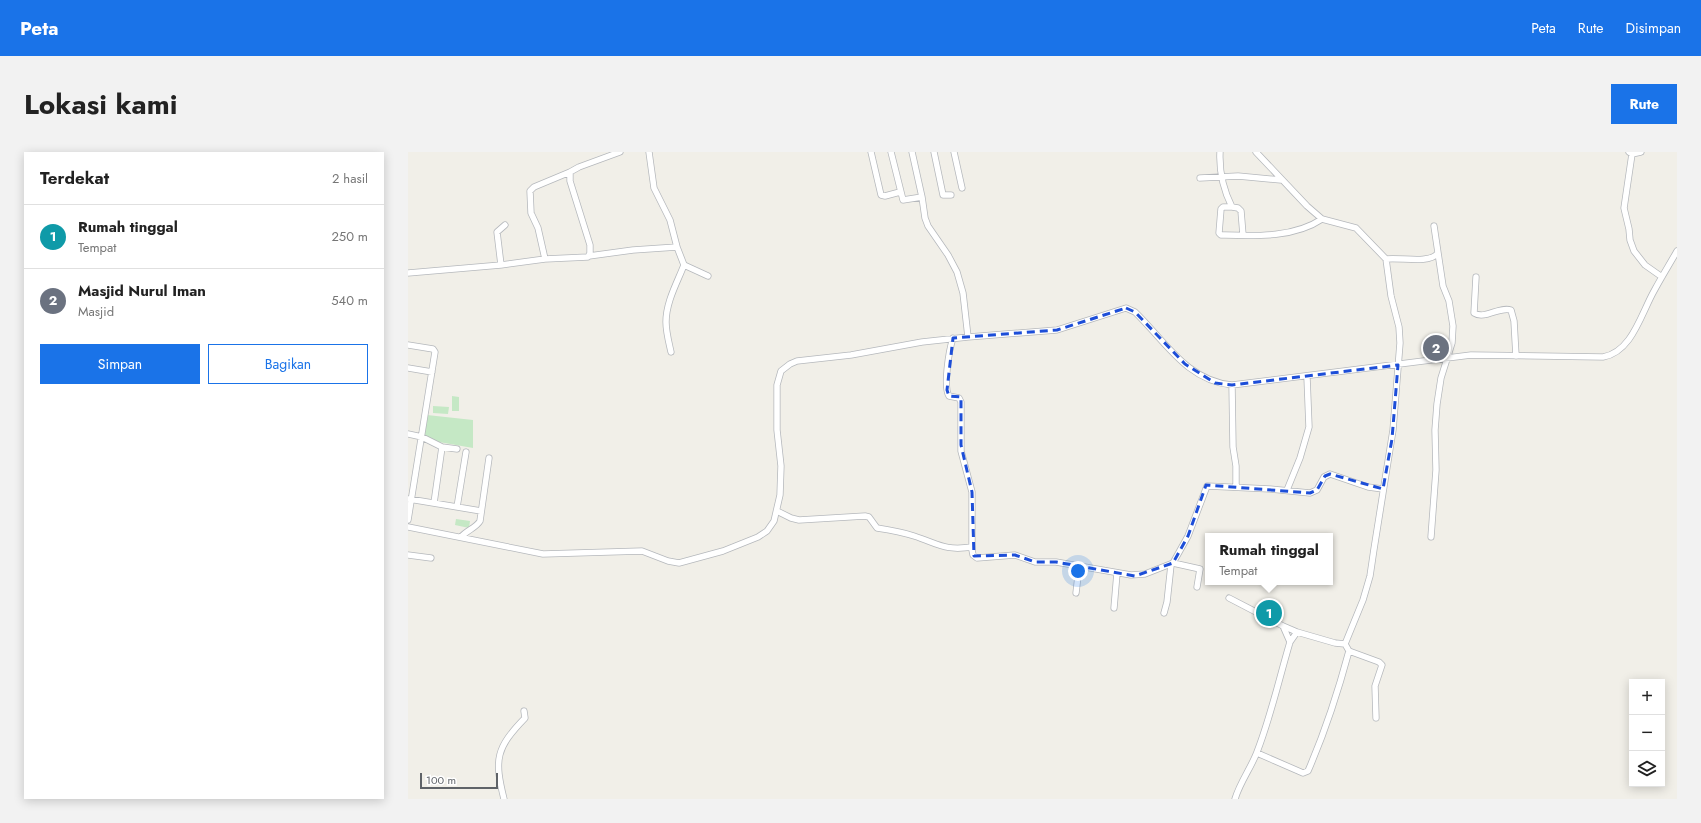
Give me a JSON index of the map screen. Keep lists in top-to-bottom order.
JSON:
{
  "scale_bar": "100 m",
  "page": {
    "header": "Peta",
    "nav": ["Peta", "Rute", "Disimpan"],
    "title": "Lokasi kami",
    "buttons": [
      "Rute",
      ["Simpan", "Bagikan"]
    ],
    "heading": ["Terdekat", "2 hasil"],
    "list": [
      {
        "mark": "1",
        "name": "Rumah tinggal",
        "note": "Tempat",
        "value": "250 m"
      },
      {
        "mark": "2",
        "name": "Masjid Nurul Iman",
        "note": "Masjid",
        "value": "540 m"
      }
    ],
    "pins": ["2", "1"],
    "popup": ["Rumah tinggal", "Tempat"],
    "map_buttons": ["+", "−"],
    "scale": "100 m"
  }
}
